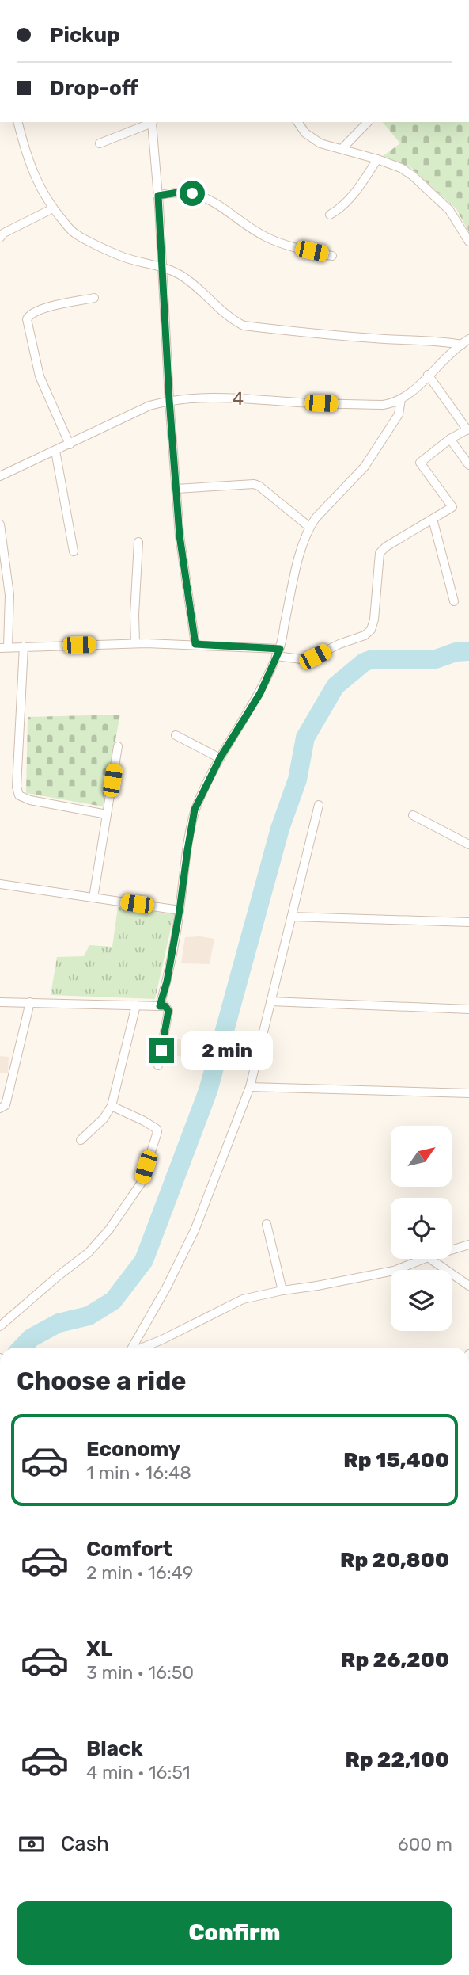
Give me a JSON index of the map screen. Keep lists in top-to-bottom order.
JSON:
{
  "streets": {
    "street": ["4"]
  },
  "north": "top right",
  "page": {
    "banner": ["Pickup", "Drop-off"],
    "bubble": "2 min",
    "heading": "Choose a ride",
    "list": [
      {
        "name": "Economy",
        "note": "1 min · 16:48",
        "value": "Rp 15,400"
      },
      {
        "name": "Comfort",
        "note": "2 min · 16:49",
        "value": "Rp 20,800"
      },
      {
        "name": "XL",
        "note": "3 min · 16:50",
        "value": "Rp 26,200"
      },
      {
        "name": "Black",
        "note": "4 min · 16:51",
        "value": "Rp 22,100"
      }
    ],
    "pay": ["Cash", "600 m"],
    "buttons": "Confirm"
  }
}
